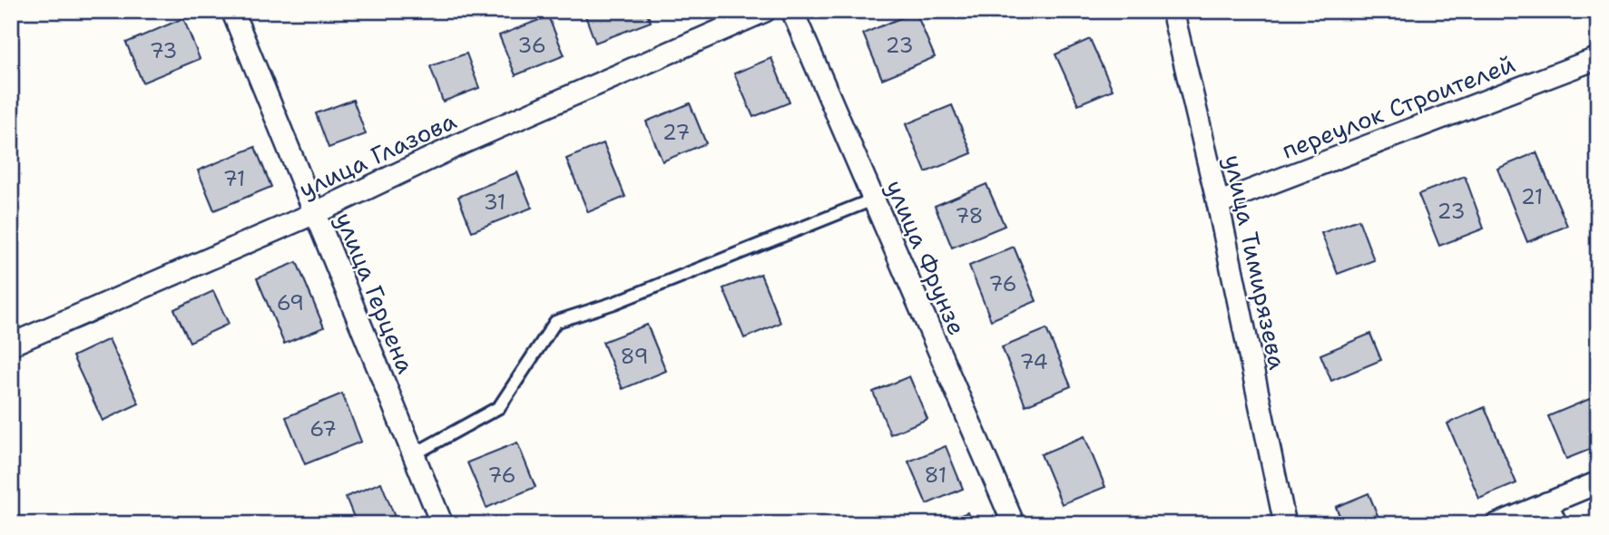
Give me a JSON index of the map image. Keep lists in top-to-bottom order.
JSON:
{
  "streets": {
    "street": [
      "переулок Строителей",
      "улица Глазова",
      "улица Фрунзе",
      "улица Тимирязева",
      "улица Герцена"
    ]
  },
  "crossings": [
    ["переулок Строителей", "улица Тимирязева"],
    ["улица Глазова", "улица Герцена"]
  ],
  "house_numbers": [
    "36",
    "23",
    "73",
    "27",
    "71",
    "21",
    "31",
    "23",
    "78",
    "76",
    "69",
    "89",
    "74",
    "67",
    "76",
    "81"
  ]
}
